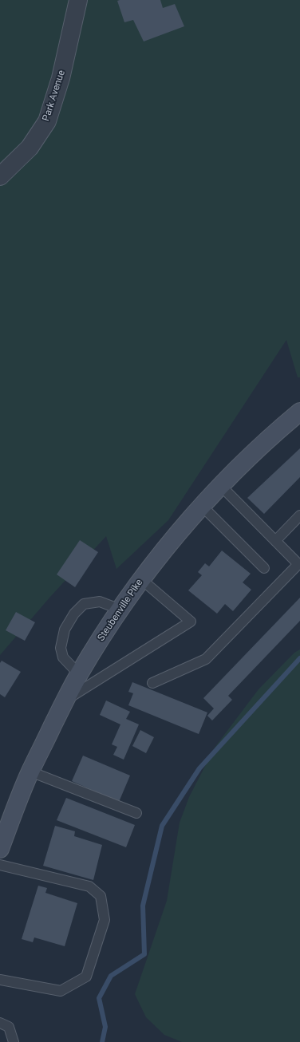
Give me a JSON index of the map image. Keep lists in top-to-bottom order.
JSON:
{
  "streets": {
    "main road": ["Steubenville Pike"],
    "street": ["Park Avenue"]
  }
}
